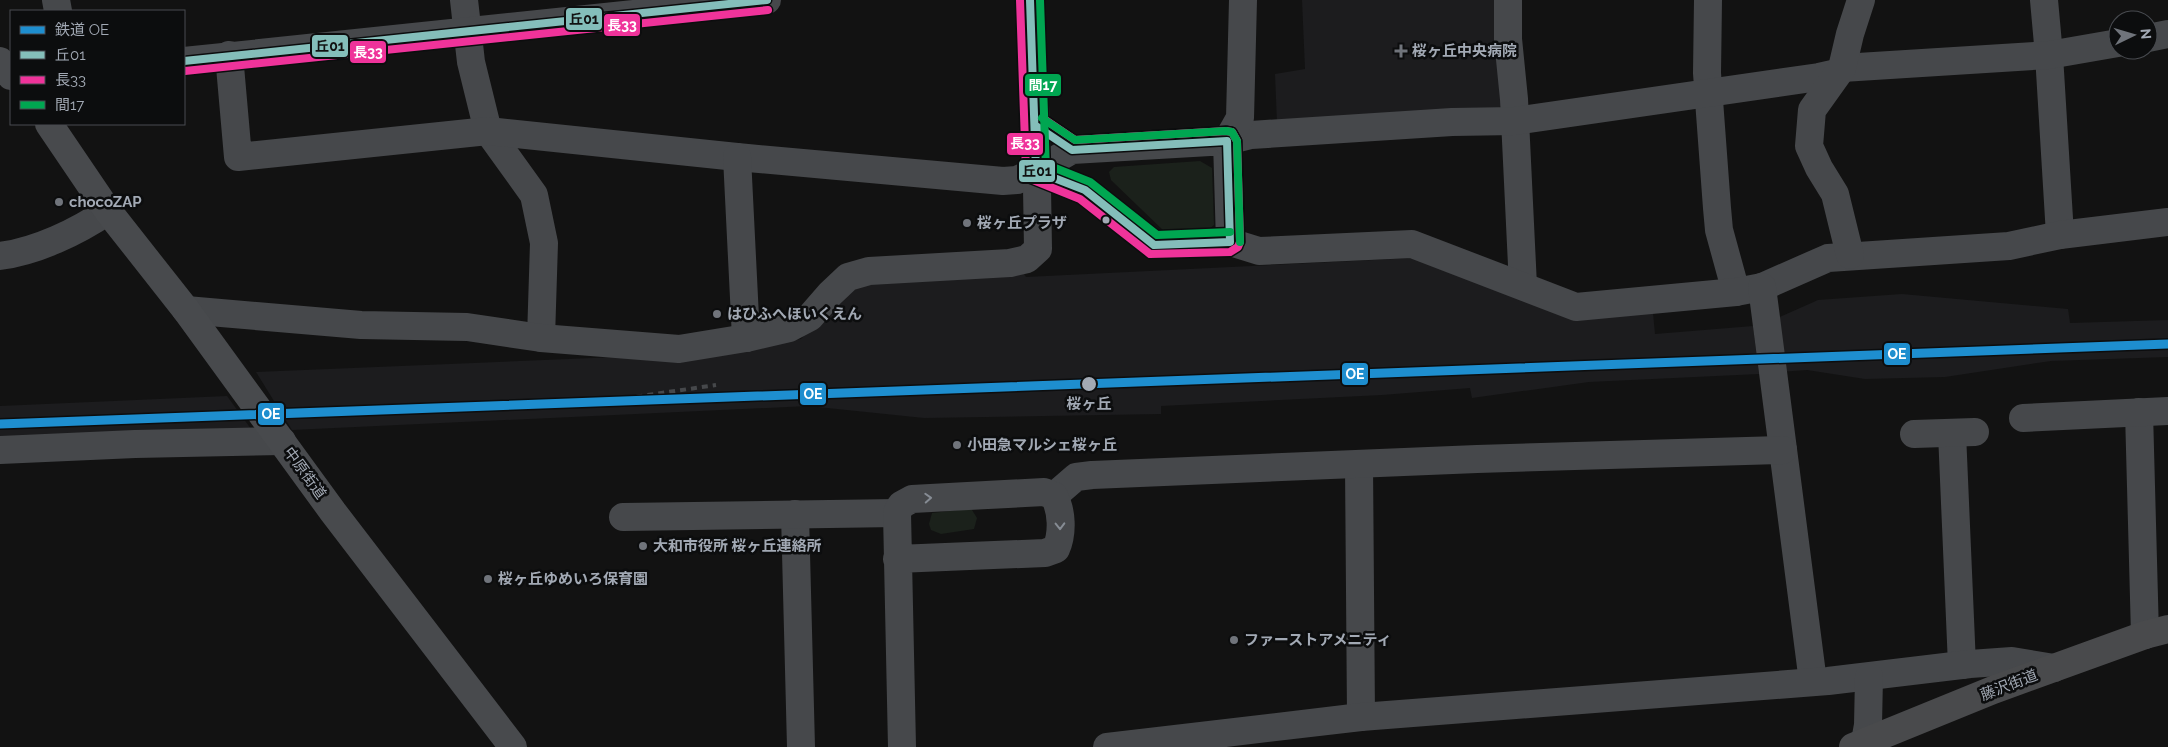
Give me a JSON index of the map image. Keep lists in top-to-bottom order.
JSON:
{
  "streets": {
    "highway": ["藤沢街道"],
    "main road": ["中原街道"]
  },
  "places": {
    "health": ["桜ヶ丘中央病院"],
    "other": [
      "chocoZAP",
      "桜ヶ丘プラザ",
      "はひふへほいくえん",
      "桜ヶ丘",
      "小田急マルシェ桜ヶ丘",
      "大和市役所 桜ヶ丘連絡所",
      "桜ヶ丘ゆめいろ保育園",
      "ファーストアメニティ"
    ]
  },
  "lines": [
    "transit line 丘01",
    "transit line 長33",
    "transit line 間17",
    "rail line OE"
  ],
  "legend": [
    "鉄道 OE",
    "丘01",
    "長33",
    "間17"
  ],
  "north": "right"
}
